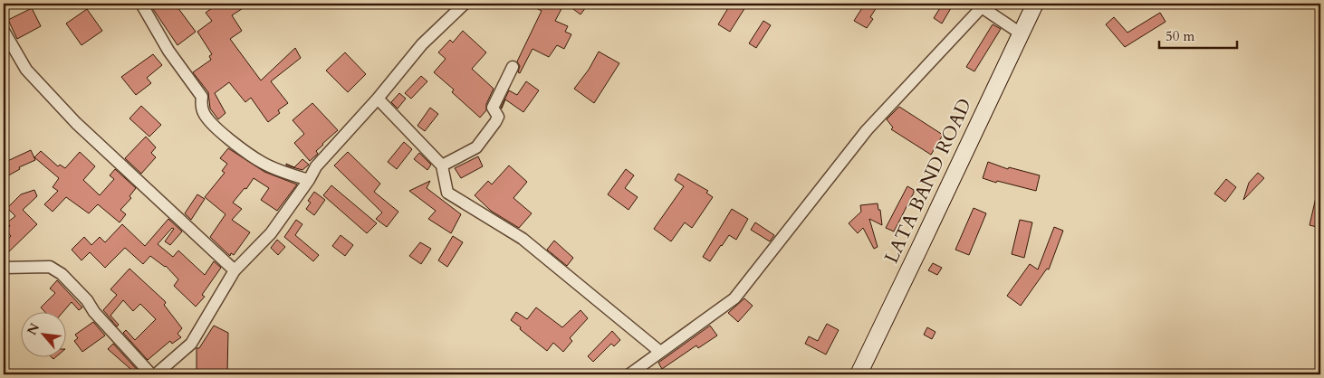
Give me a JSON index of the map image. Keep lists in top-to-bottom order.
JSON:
{
  "streets": {
    "main road": ["LATA BAND ROAD"]
  },
  "scale_bar": "50 m",
  "north": "top left"
}
